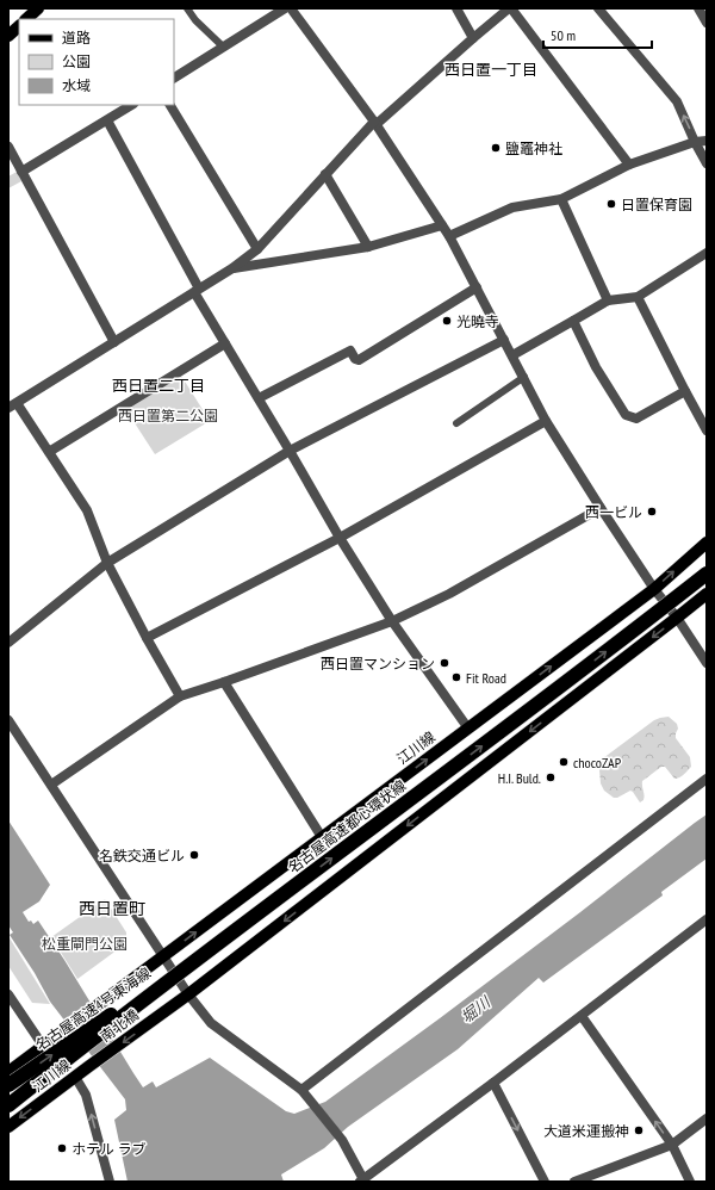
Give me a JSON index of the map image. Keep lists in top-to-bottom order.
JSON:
{
  "streets": {
    "highway": ["名古屋高速都心環状線", "名古屋高速4号東海線"],
    "main road": ["江川線", "南北橋"]
  },
  "crossings": [
    ["江川線", "南北橋"],
    ["名古屋高速都心環状線", "名古屋高速4号東海線"]
  ],
  "one_way": ["名古屋高速都心環状線", "名古屋高速4号東海線"],
  "districts": ["西日置一丁目", "西日置二丁目", "西日置町"],
  "water": ["堀川"],
  "parks": ["西日置第二公園", "松重閘門公園"],
  "places": [
    "鹽竈神社",
    "日置保育園",
    "光曉寺",
    "西一ビル",
    "西日置マンション",
    "Fit Road",
    "chocoZAP",
    "H.I. Buld.",
    "名鉄交通ビル",
    "大道米運搬神",
    "ホテル ラブ"
  ],
  "legend": ["道路", "公園", "水域"],
  "scale_bar": "50 m"
}
